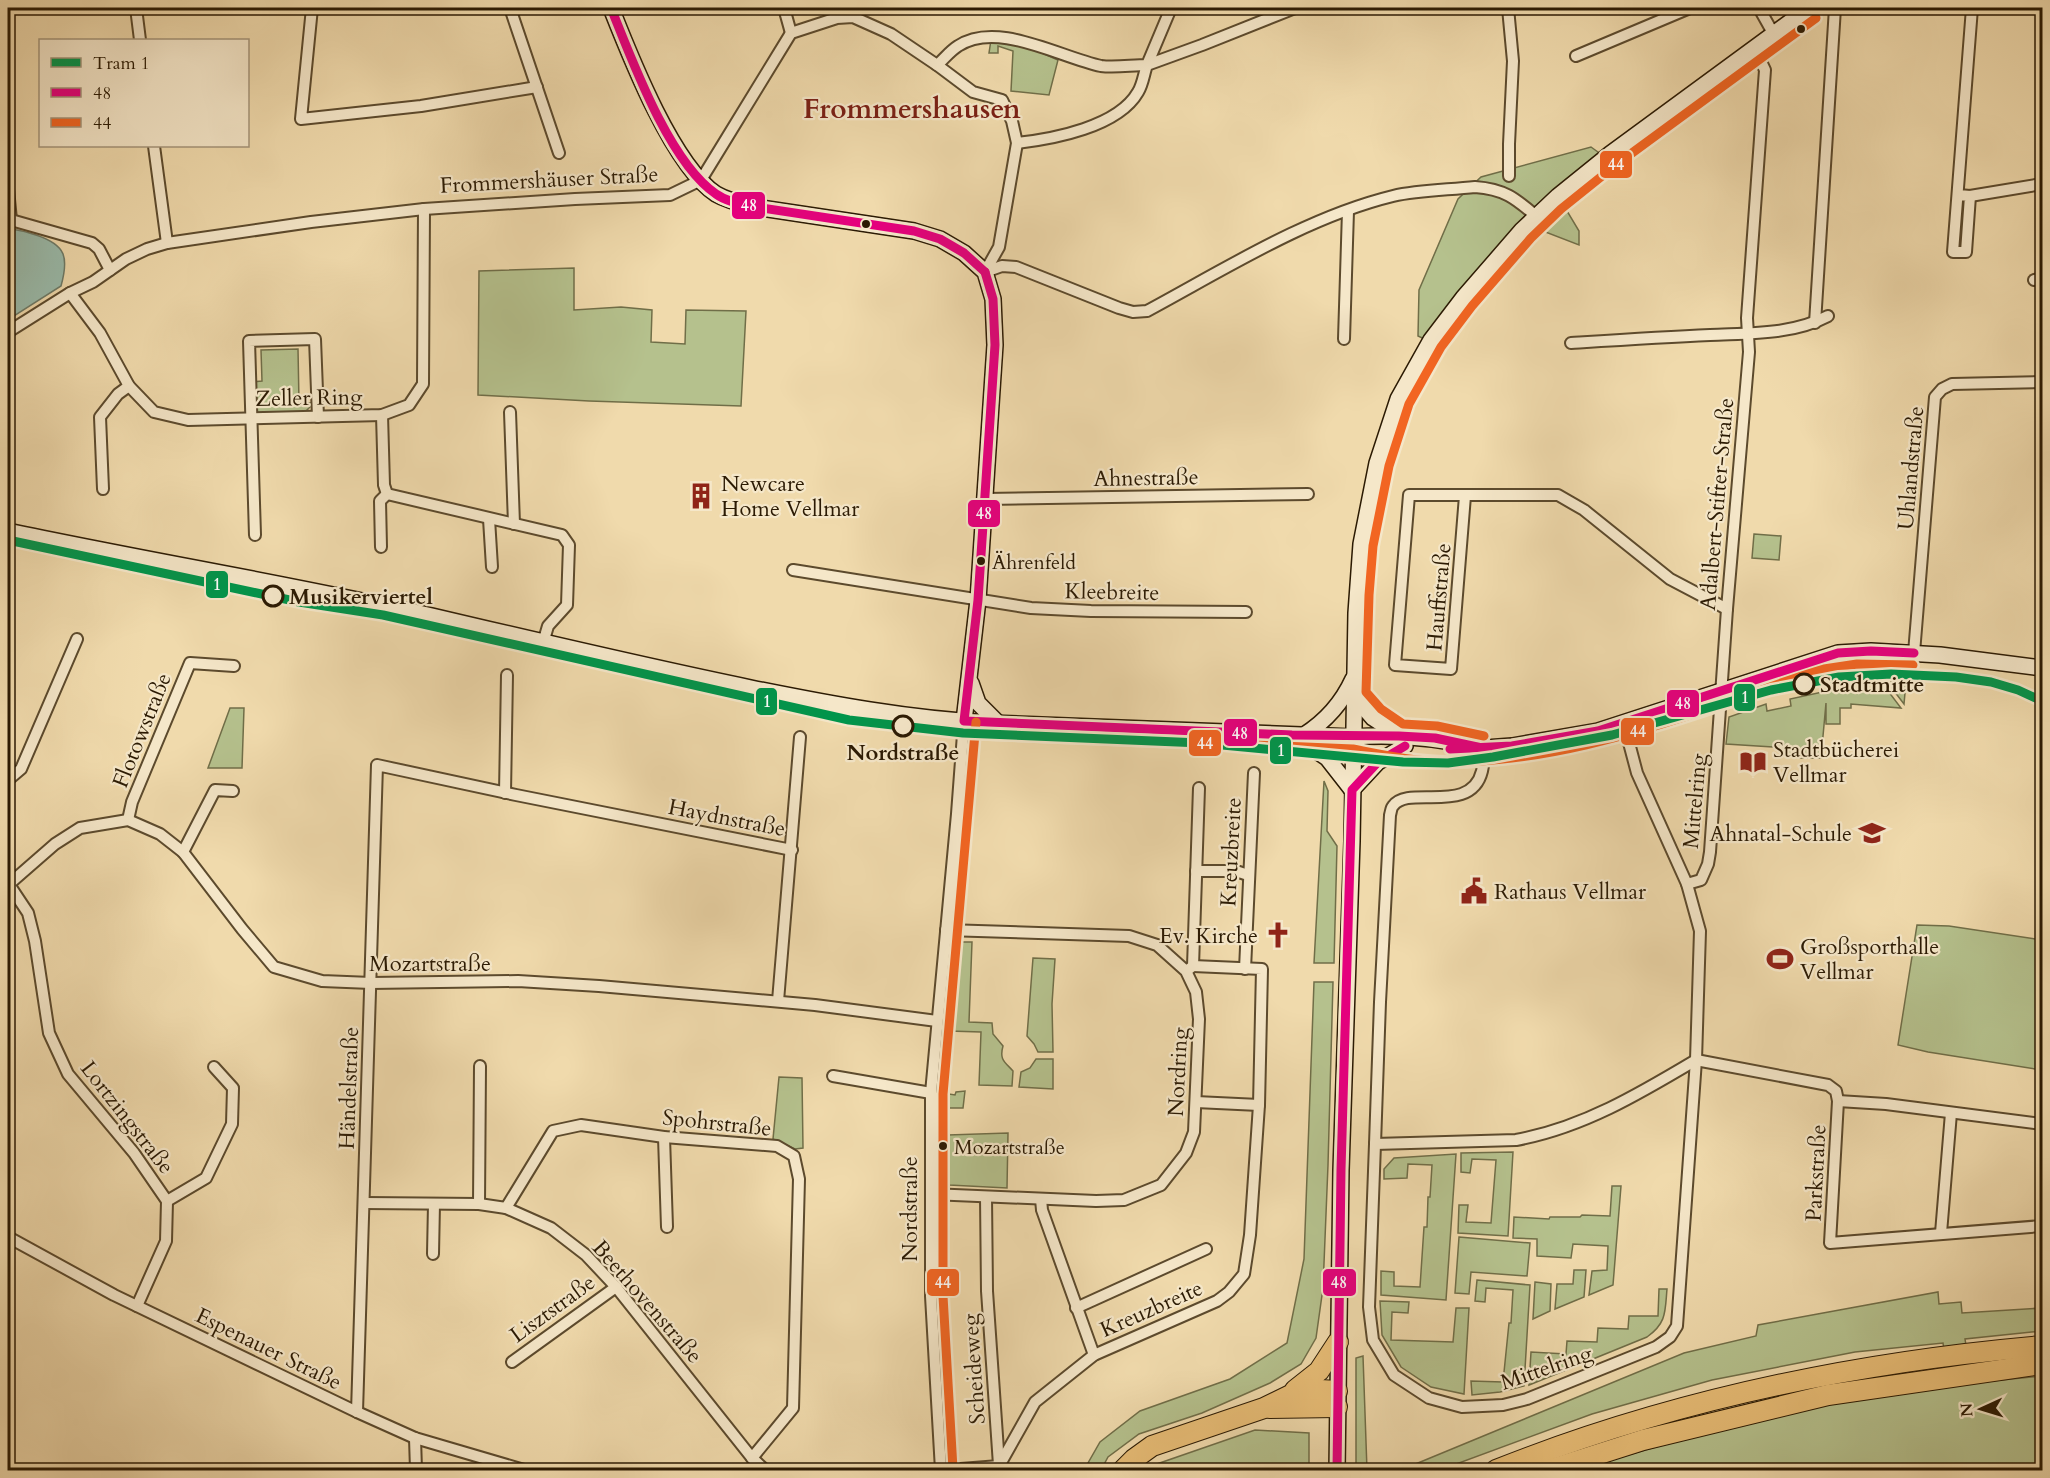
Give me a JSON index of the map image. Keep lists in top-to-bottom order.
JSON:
{
  "streets": {
    "main road": ["Nordstraße"],
    "street": [
      "Frommershäuser Straße",
      "Zeller Ring",
      "Uhlandstraße",
      "Ahnestraße",
      "Adalbert-Stifter-Straße",
      "Kleebreite",
      "Hauffstraße",
      "Flotowstraße",
      "Mittelring",
      "Haydnstraße",
      "Kreuzbreite",
      "Mozartstraße",
      "Nordring",
      "Händelstraße",
      "Lortzingstraße",
      "Spohrstraße",
      "Parkstraße",
      "Beethovenstraße",
      "Lisztstraße",
      "Espenauer Straße",
      "Scheideweg"
    ]
  },
  "crossings": [
    ["Frommershäuser Straße", "Zeller Ring"],
    ["Ahnestraße", "Nordstraße"],
    ["Adalbert-Stifter-Straße", "Hauffstraße"],
    ["Adalbert-Stifter-Straße", "Mittelring"],
    ["Kleebreite", "Nordstraße"],
    ["Flotowstraße", "Mozartstraße"],
    ["Mittelring", "Parkstraße"],
    ["Haydnstraße", "Mozartstraße"],
    ["Haydnstraße", "Händelstraße"],
    ["Kreuzbreite", "Nordring"],
    ["Kreuzbreite", "Scheideweg"],
    ["Mozartstraße", "Händelstraße"],
    ["Mozartstraße", "Nordstraße"],
    ["Nordring", "Nordstraße"],
    ["Nordring", "Scheideweg"],
    ["Händelstraße", "Beethovenstraße"],
    ["Händelstraße", "Espenauer Straße"],
    ["Lortzingstraße", "Espenauer Straße"],
    ["Spohrstraße", "Beethovenstraße"],
    ["Beethovenstraße", "Lisztstraße"]
  ],
  "districts": ["Frommershausen"],
  "places": {
    "building": ["Newcare Home Vellmar"],
    "other": [
      "Ährenfeld",
      "Musikerviertel",
      "Stadtmitte",
      "Nordstraße",
      "Mozartstraße"
    ],
    "library": ["Stadtbücherei Vellmar"],
    "school or university": ["Ahnatal-Schule"],
    "public building": ["Rathaus Vellmar"],
    "church": ["Ev. Kirche"],
    "sports": ["Großsporthalle Vellmar"]
  },
  "lines": ["transit line 48", "transit line 44", "tram line 1"],
  "legend": ["Tram 1", "48", "44"],
  "north": "left"
}
